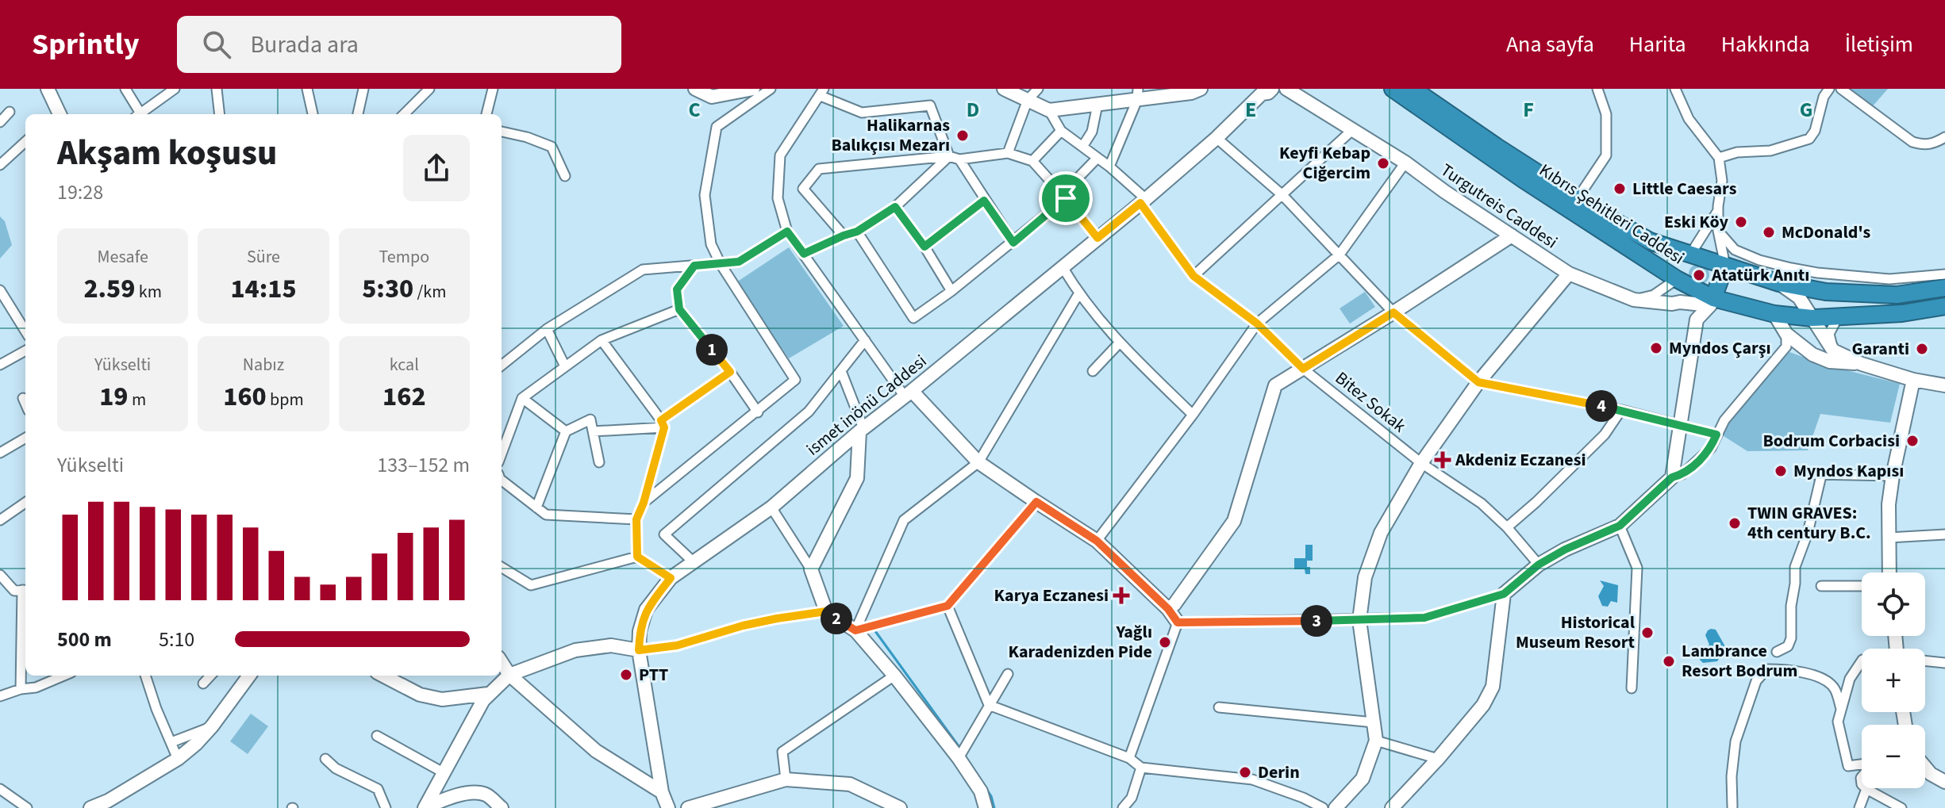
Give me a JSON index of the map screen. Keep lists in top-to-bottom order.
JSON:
{
  "streets": {
    "highway": ["Kıbrıs Şehitleri Caddesi"],
    "street": ["Turgutreis Caddesi", "Bitez Sokak", "ismet inönü Caddesi"]
  },
  "crossings": [
    ["Turgutreis Caddesi", "Kıbrıs Şehitleri Caddesi"],
    ["Bitez Sokak", "ismet inönü Caddesi"]
  ],
  "places": {
    "other": [
      "Halikarnas Balıkçısı Mezarı",
      "Keyfi Kebap Ciğercim",
      "Little Caesars",
      "Eski Köy",
      "McDonald's",
      "Atatürk Anıtı",
      "Myndos Çarşı",
      "Garanti",
      "Bodrum Corbacisi",
      "Myndos Kapısı",
      "TWIN GRAVES: 4th century B.C.",
      "Historical Museum Resort",
      "Yağlı Karadenizden Pide",
      "Lambrance Resort Bodrum",
      "PTT",
      "Derin"
    ],
    "health": ["Akdeniz Eczanesi", "Karya Eczanesi"]
  },
  "page": {
    "header": "Sprintly",
    "search": "Burada ara",
    "nav": [
      "Ana sayfa",
      "Harita",
      "Hakkında",
      "İletişim"
    ],
    "heading": ["Akşam koşusu", "19:28"],
    "stats": [
      ["Mesafe", "2.59 km"],
      ["Süre", "14:15"],
      ["Tempo", "5:30 /km"],
      ["Yükselti", "19 m"],
      ["Nabız", "160 bpm"],
      ["kcal", "162"]
    ],
    "pins": [
      "1",
      "4",
      "2",
      "3"
    ],
    "chart": ["Yükselti", "133–152 m"],
    "map_buttons": ["+", "−"],
    "list": [
      {
        "name": "500 m",
        "note": "5:10"
      }
    ]
  },
  "grid": {
    "columns": [
      "C",
      "D",
      "E",
      "F",
      "G"
    ]
  }
}
